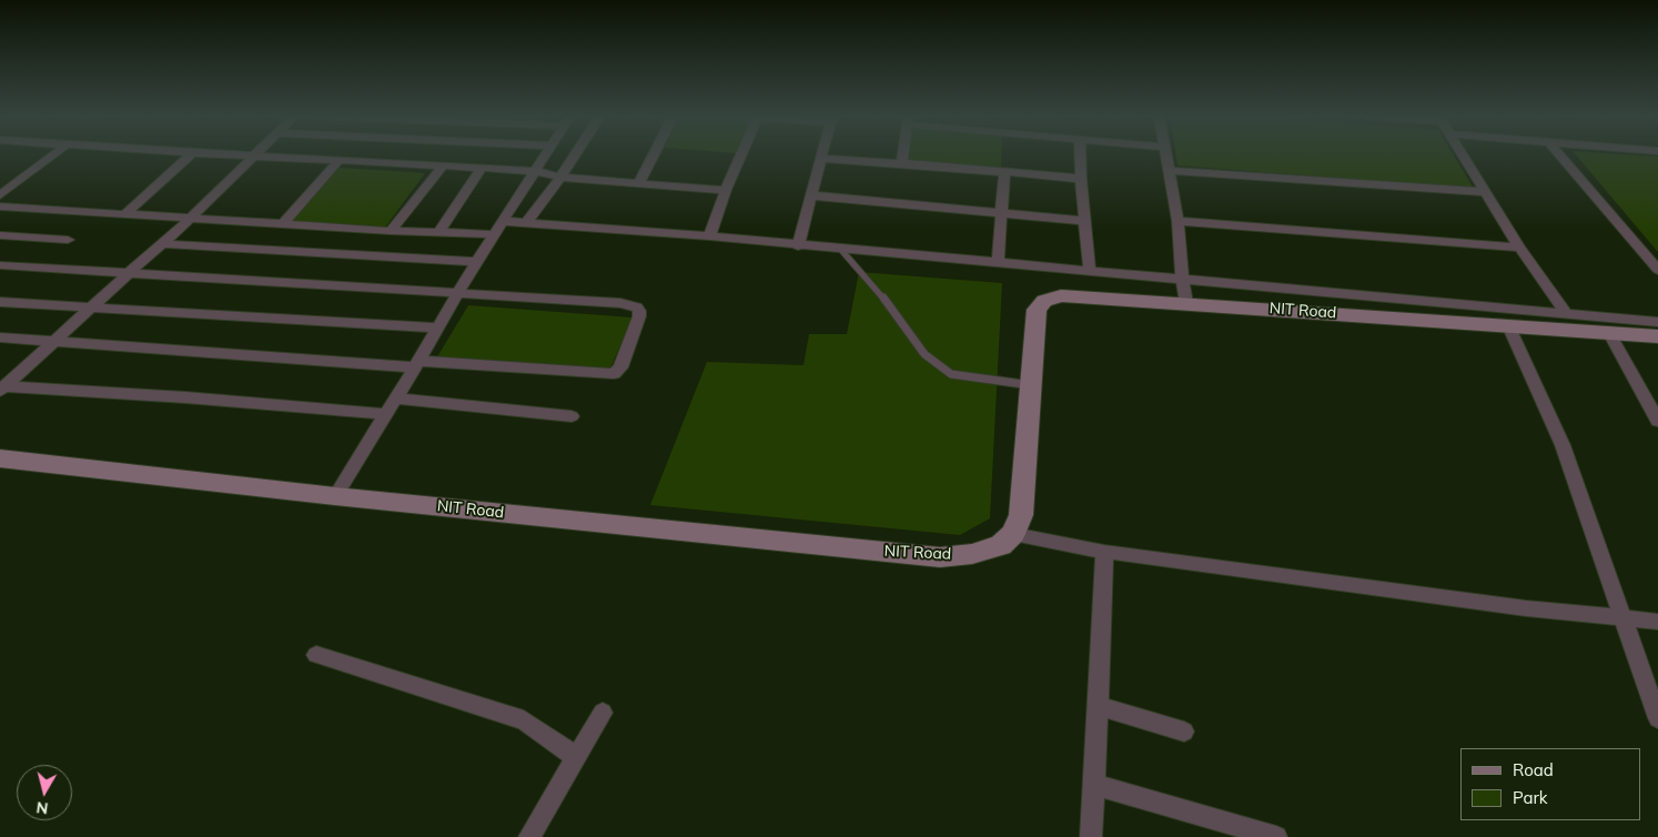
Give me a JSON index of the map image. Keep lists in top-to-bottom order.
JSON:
{
  "streets": {
    "main road": ["NIT Road"]
  },
  "legend": ["Road", "Park"],
  "north": "bottom"
}
